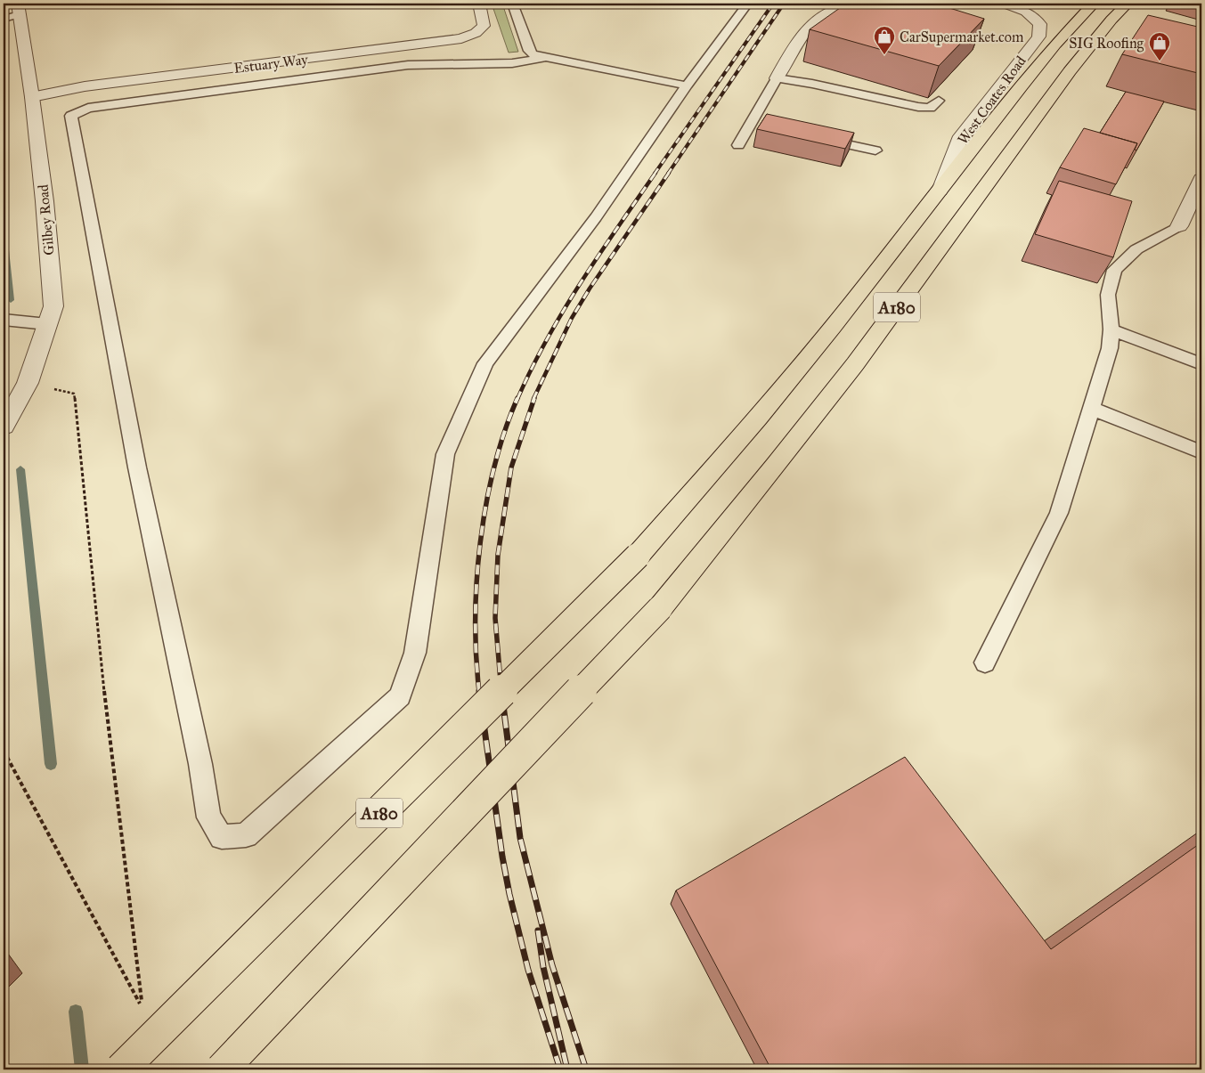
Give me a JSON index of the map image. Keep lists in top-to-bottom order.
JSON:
{
  "streets": {
    "highway": ["A180"],
    "street": ["Estuary Way", "West Coates Road", "Gilbey Road"]
  },
  "crossings": [
    ["Estuary Way", "Gilbey Road"],
    ["West Coates Road", "A180"]
  ],
  "places": {
    "shop": ["CarSupermarket.com", "SIG Roofing"]
  }
}
